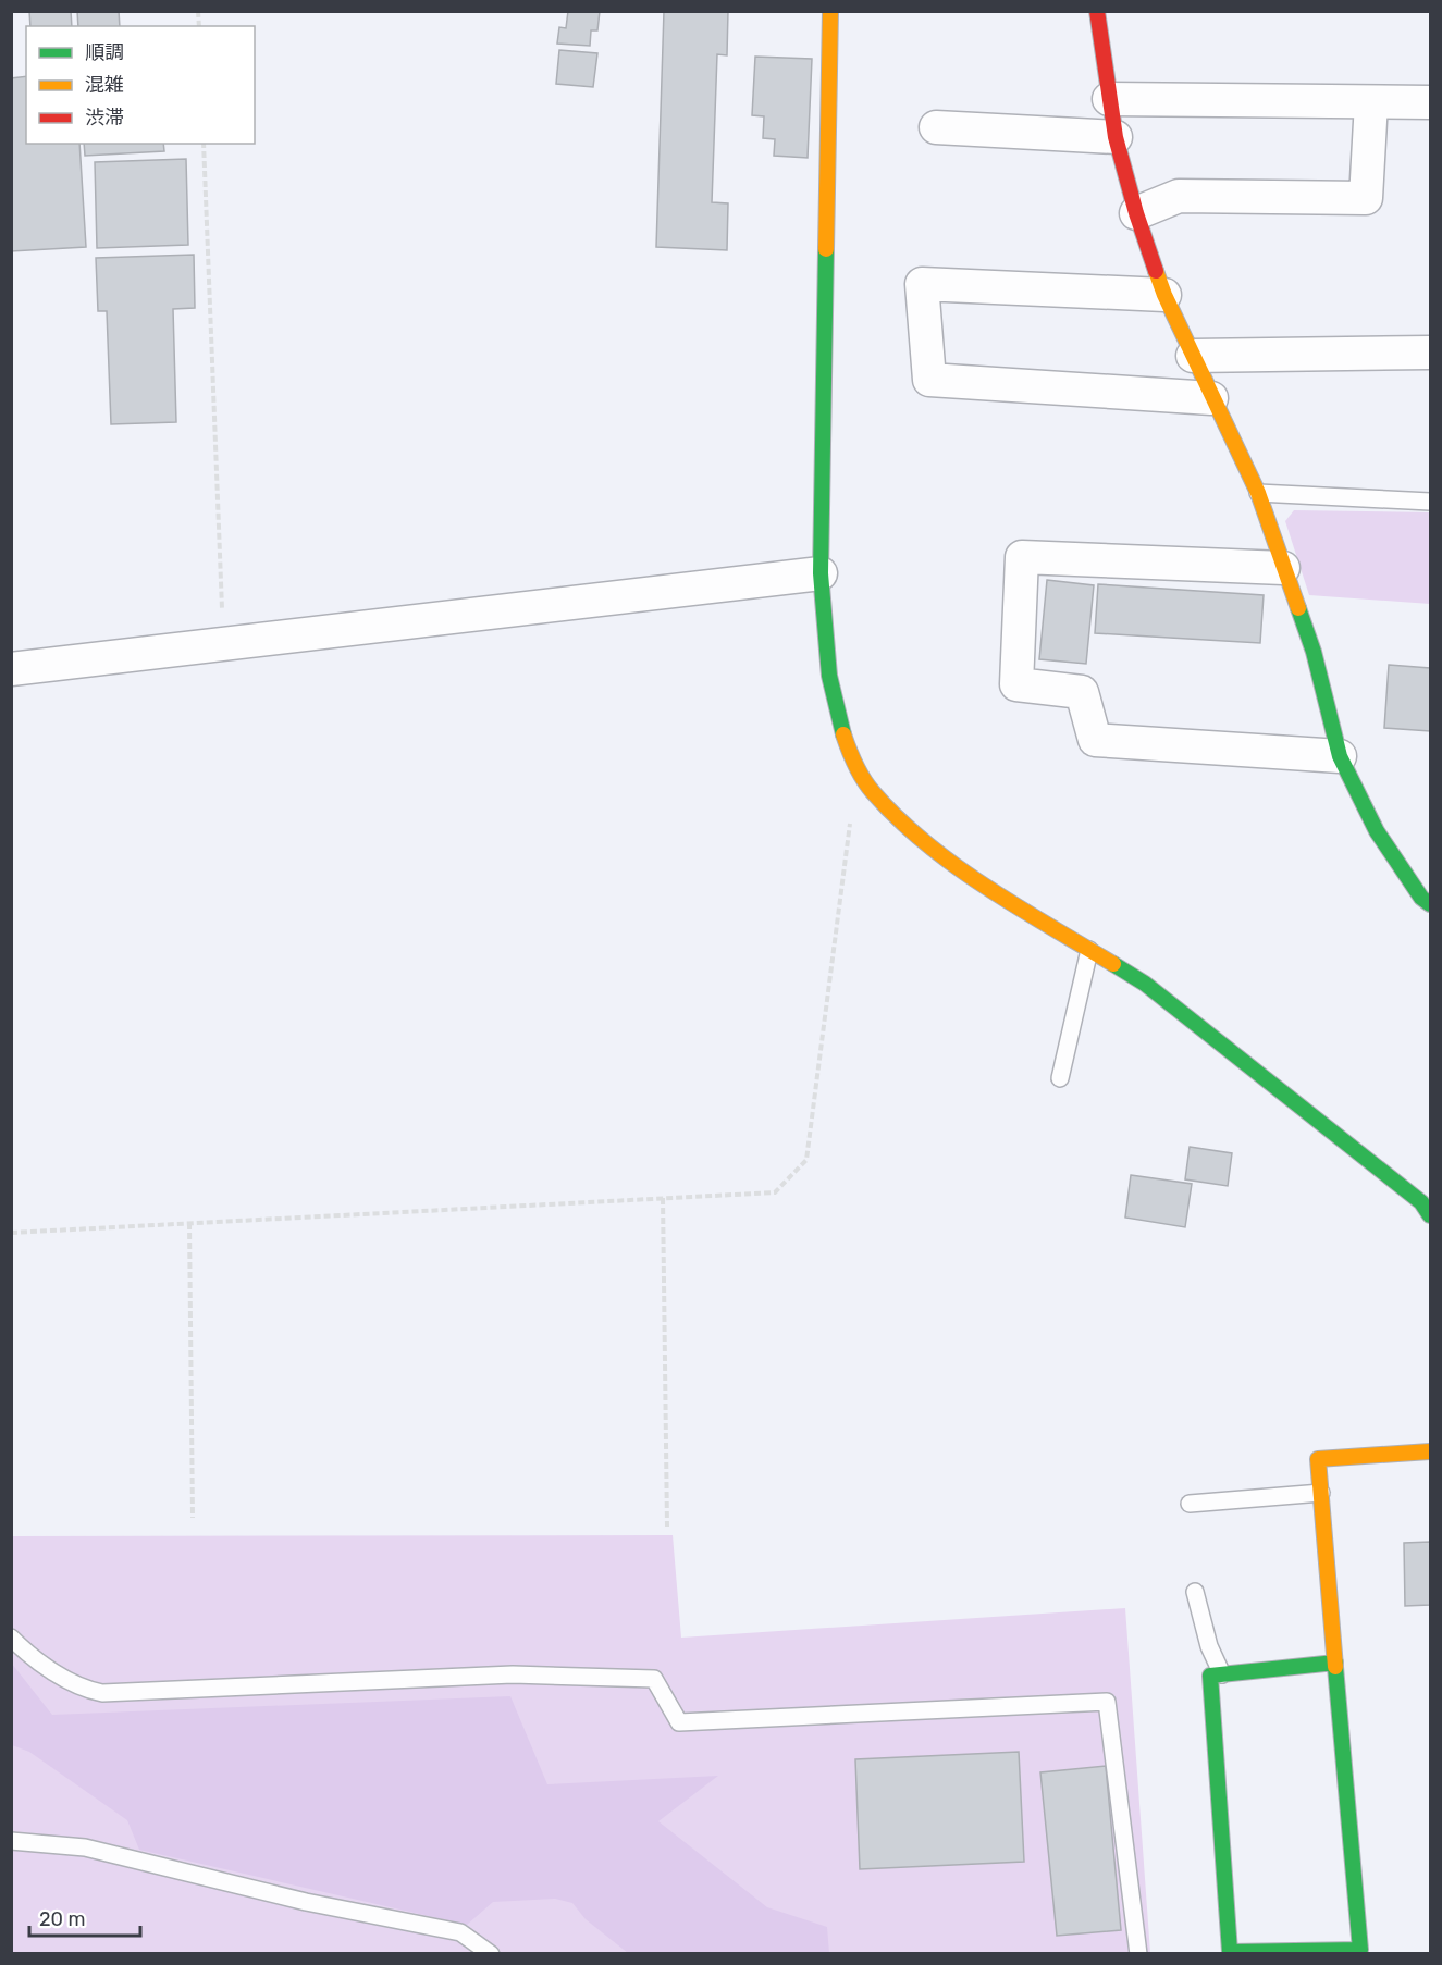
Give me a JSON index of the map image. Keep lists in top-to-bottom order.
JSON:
{
  "legend": ["順調", "混雑", "渋滞"],
  "scale_bar": "20 m"
}
